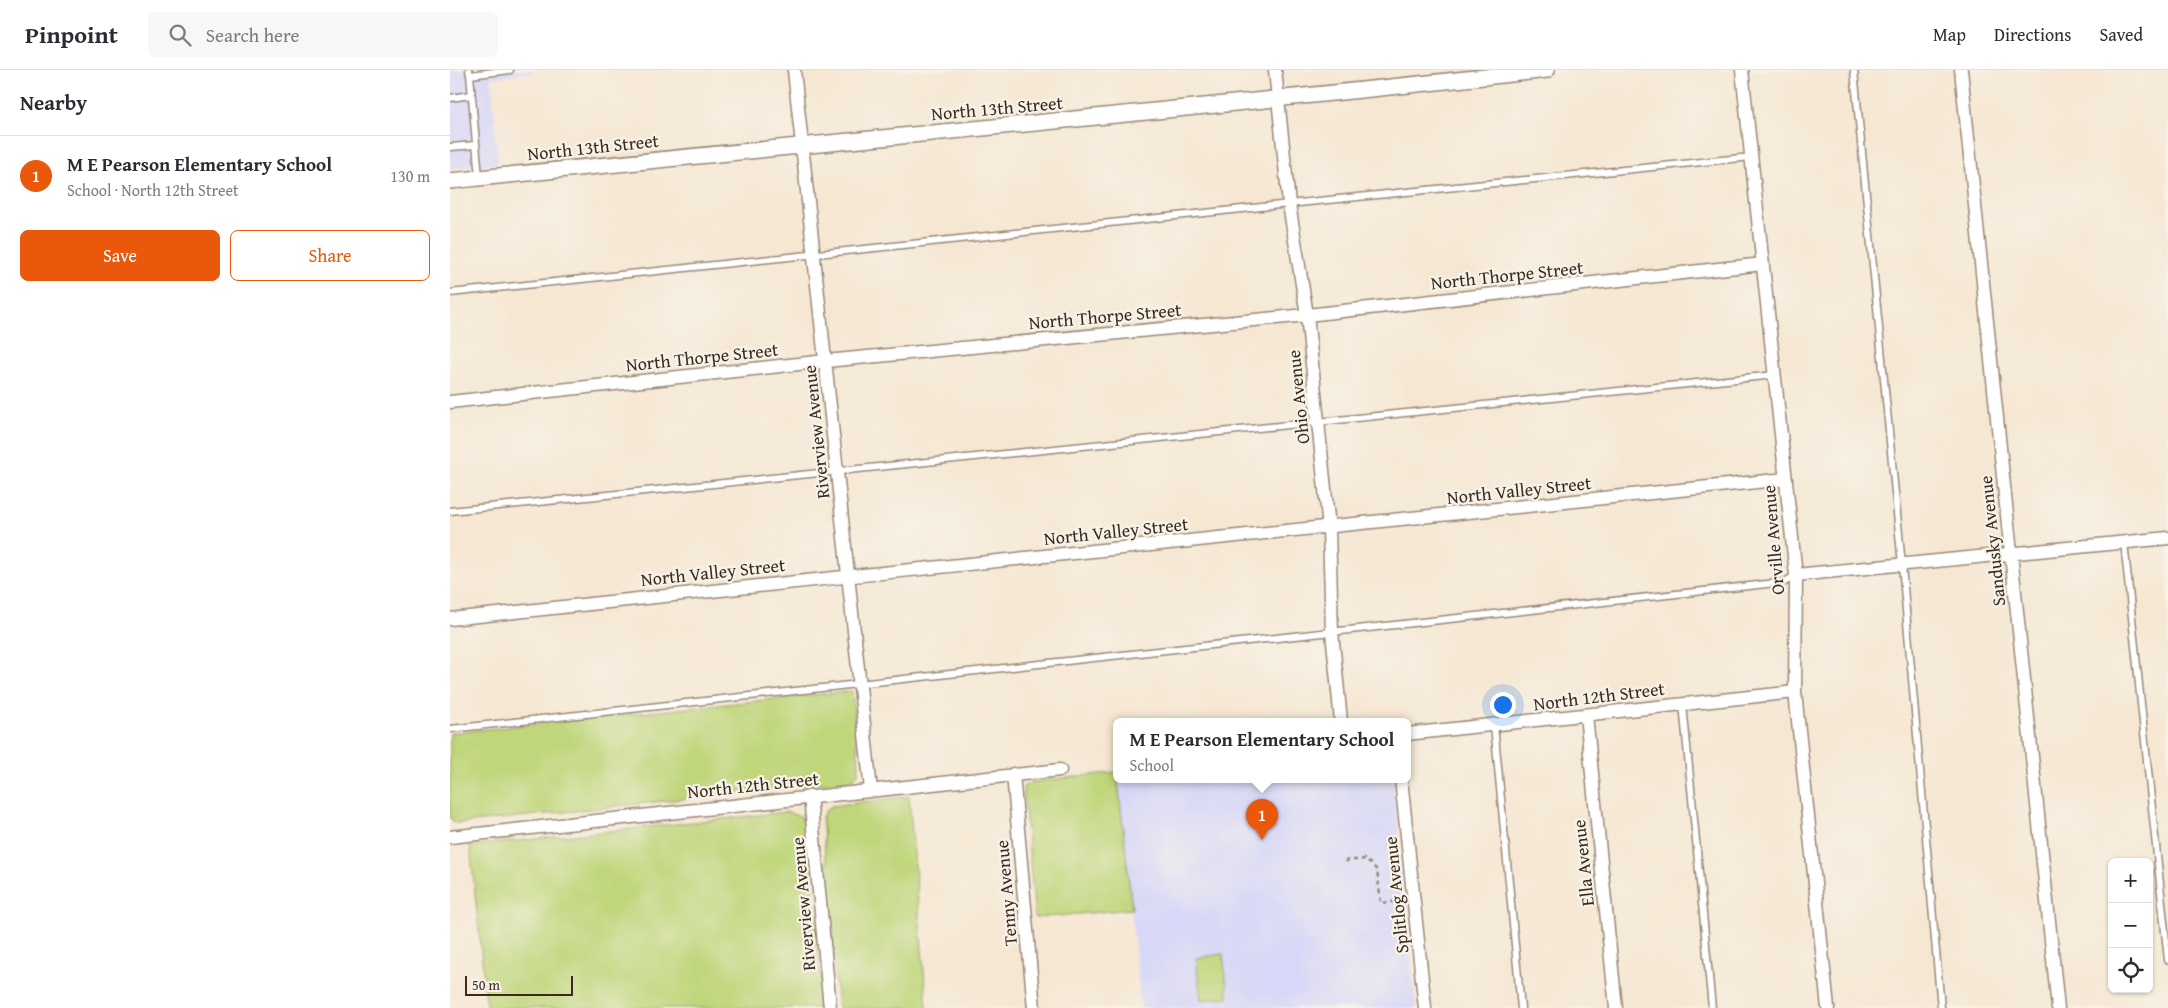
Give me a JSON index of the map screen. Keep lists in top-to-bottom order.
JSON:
{
  "streets": {
    "street": [
      "North 13th Street",
      "North Thorpe Street",
      "Ohio Avenue",
      "Riverview Avenue",
      "North Valley Street",
      "Orville Avenue",
      "Sandusky Avenue",
      "North 12th Street",
      "Ella Avenue",
      "Tenny Avenue",
      "Splitlog Avenue"
    ]
  },
  "crossings": [
    ["North 13th Street", "Ohio Avenue"],
    ["North 13th Street", "Riverview Avenue"],
    ["North Thorpe Street", "Ohio Avenue"],
    ["North Thorpe Street", "Riverview Avenue"],
    ["North Thorpe Street", "Orville Avenue"],
    ["Ohio Avenue", "North Valley Street"],
    ["Riverview Avenue", "North Valley Street"],
    ["Riverview Avenue", "North 12th Street"],
    ["North Valley Street", "Orville Avenue"],
    ["Orville Avenue", "North 12th Street"],
    ["North 12th Street", "Ella Avenue"],
    ["North 12th Street", "Tenny Avenue"]
  ],
  "scale_bar": "50 m",
  "page": {
    "header": "Pinpoint",
    "search": "Search here",
    "nav": ["Map", "Directions", "Saved"],
    "heading": "Nearby",
    "list": [
      {
        "mark": "1",
        "name": "M E Pearson Elementary School",
        "note": "School · North 12th Street",
        "value": "130 m"
      }
    ],
    "buttons": ["Save", "Share"],
    "popup": ["M E Pearson Elementary School", "School"],
    "pins": "1",
    "map_buttons": ["+", "−"],
    "scale": "50 m"
  }
}
